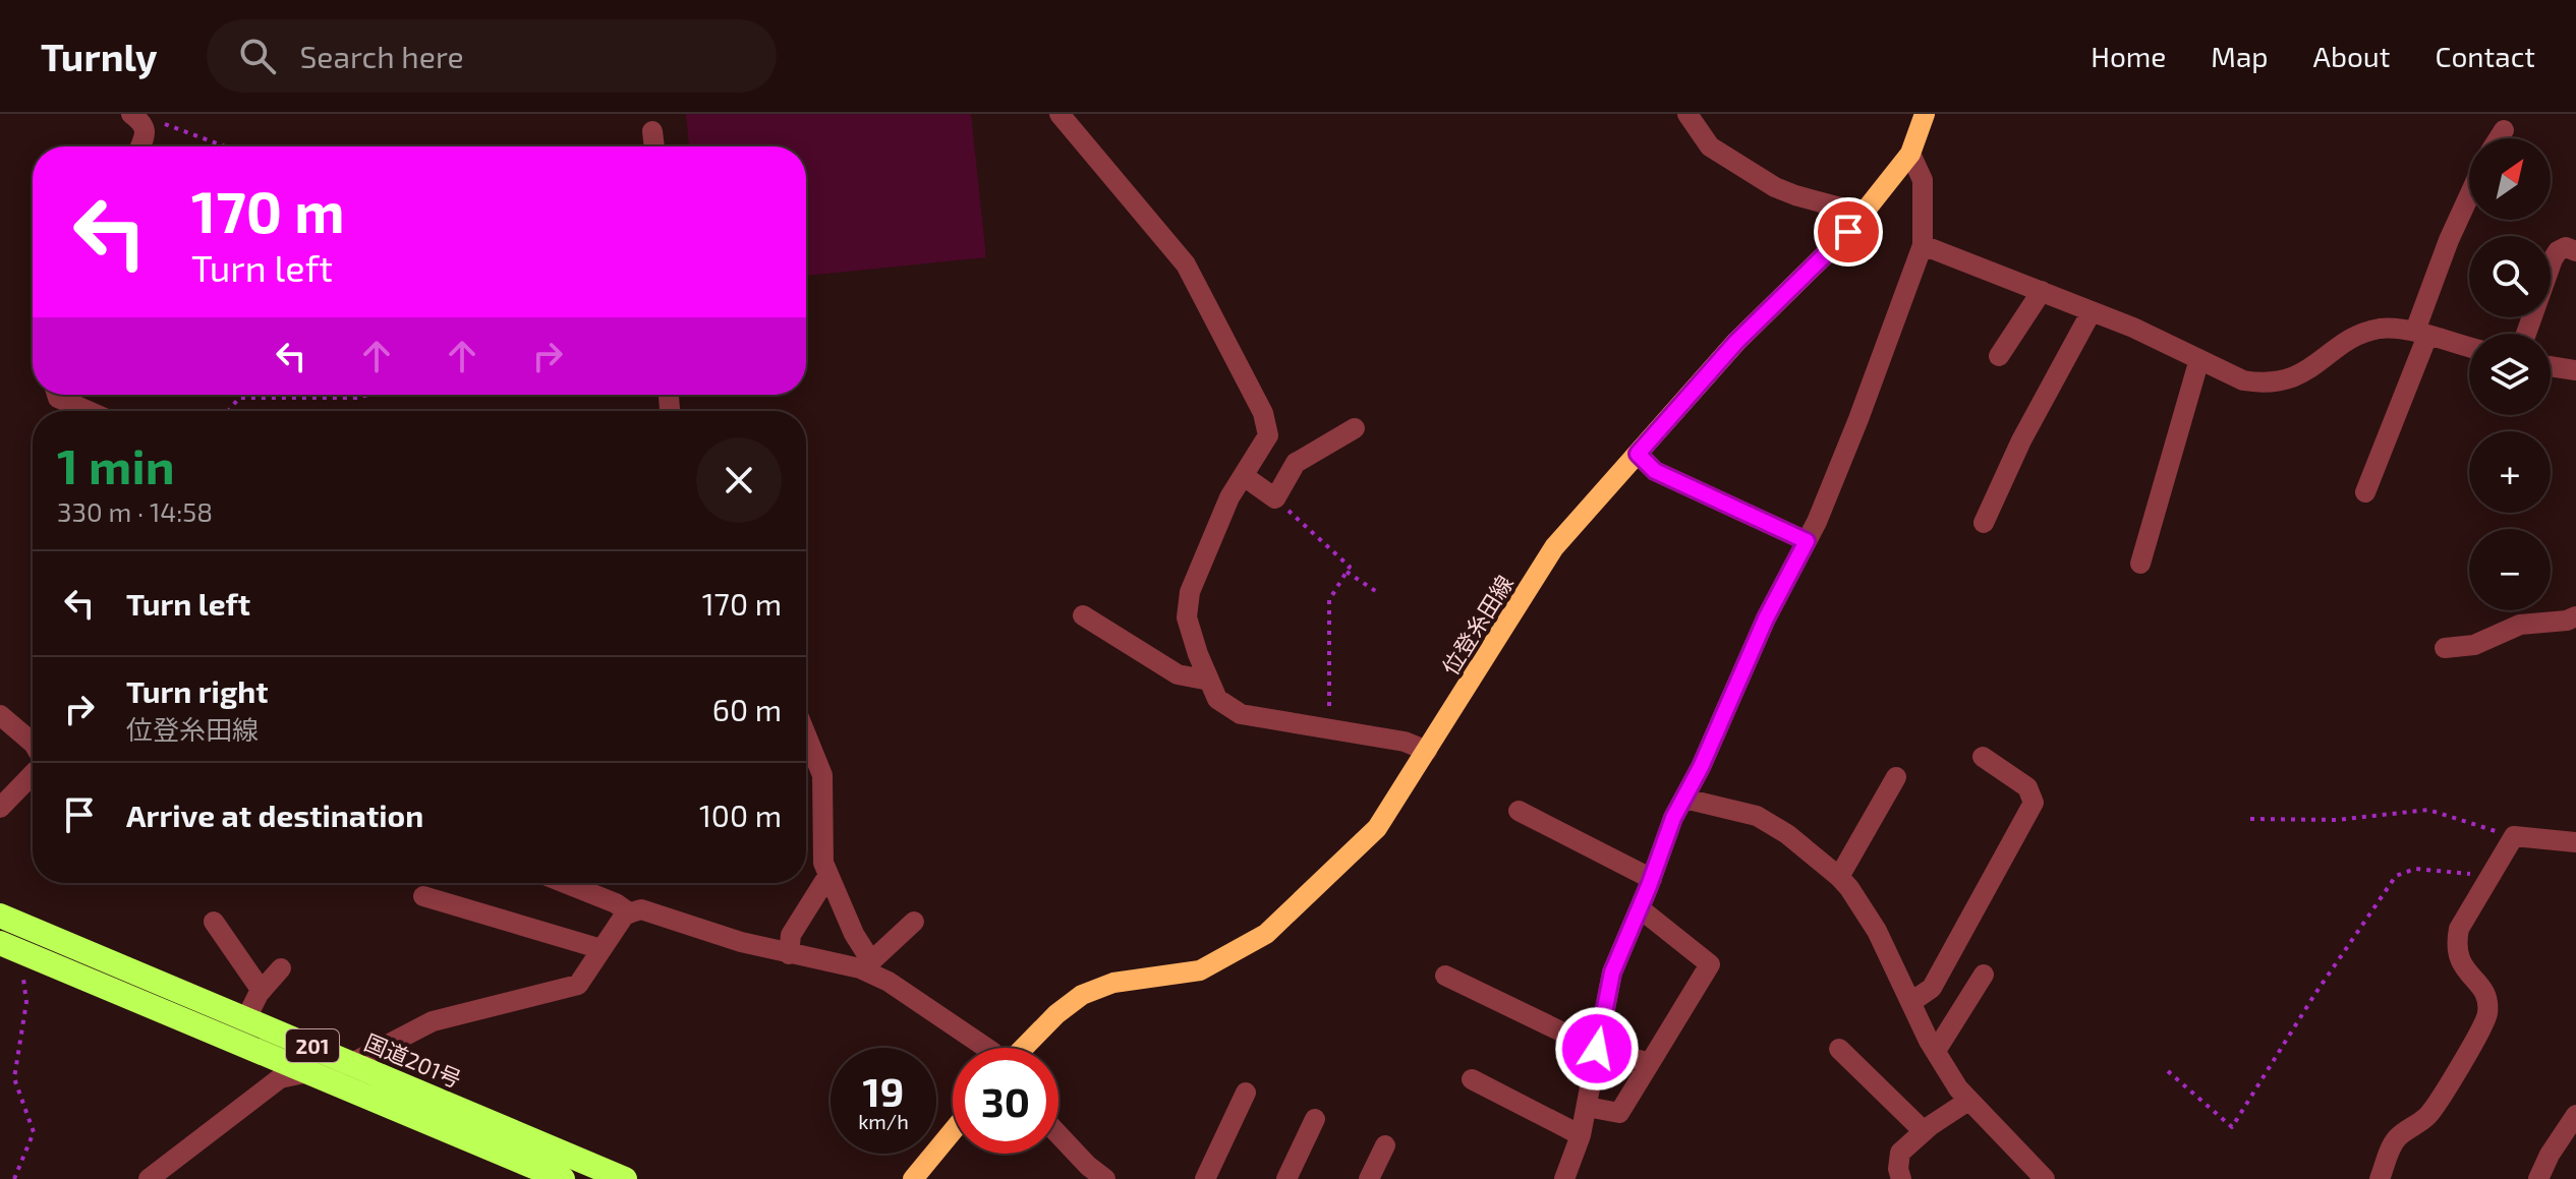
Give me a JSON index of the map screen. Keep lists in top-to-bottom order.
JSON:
{
  "streets": {
    "highway": ["201", "国道201号"],
    "main road": ["位登糸田線"]
  },
  "north": "top right",
  "page": {
    "header": "Turnly",
    "search": "Search here",
    "nav": [
      "Home",
      "Map",
      "About",
      "Contact"
    ],
    "map_buttons": ["+", "−"],
    "turn": ["170 m", "Turn left"],
    "heading": ["1 min", "330 m · 14:58"],
    "list": [
      {
        "name": "Turn left",
        "value": "170 m"
      },
      {
        "name": "Turn right",
        "note": "位登糸田線",
        "value": "60 m"
      },
      {
        "name": "Arrive at destination",
        "value": "100 m"
      }
    ],
    "speed": "19 km/h",
    "limit": "30"
  }
}
